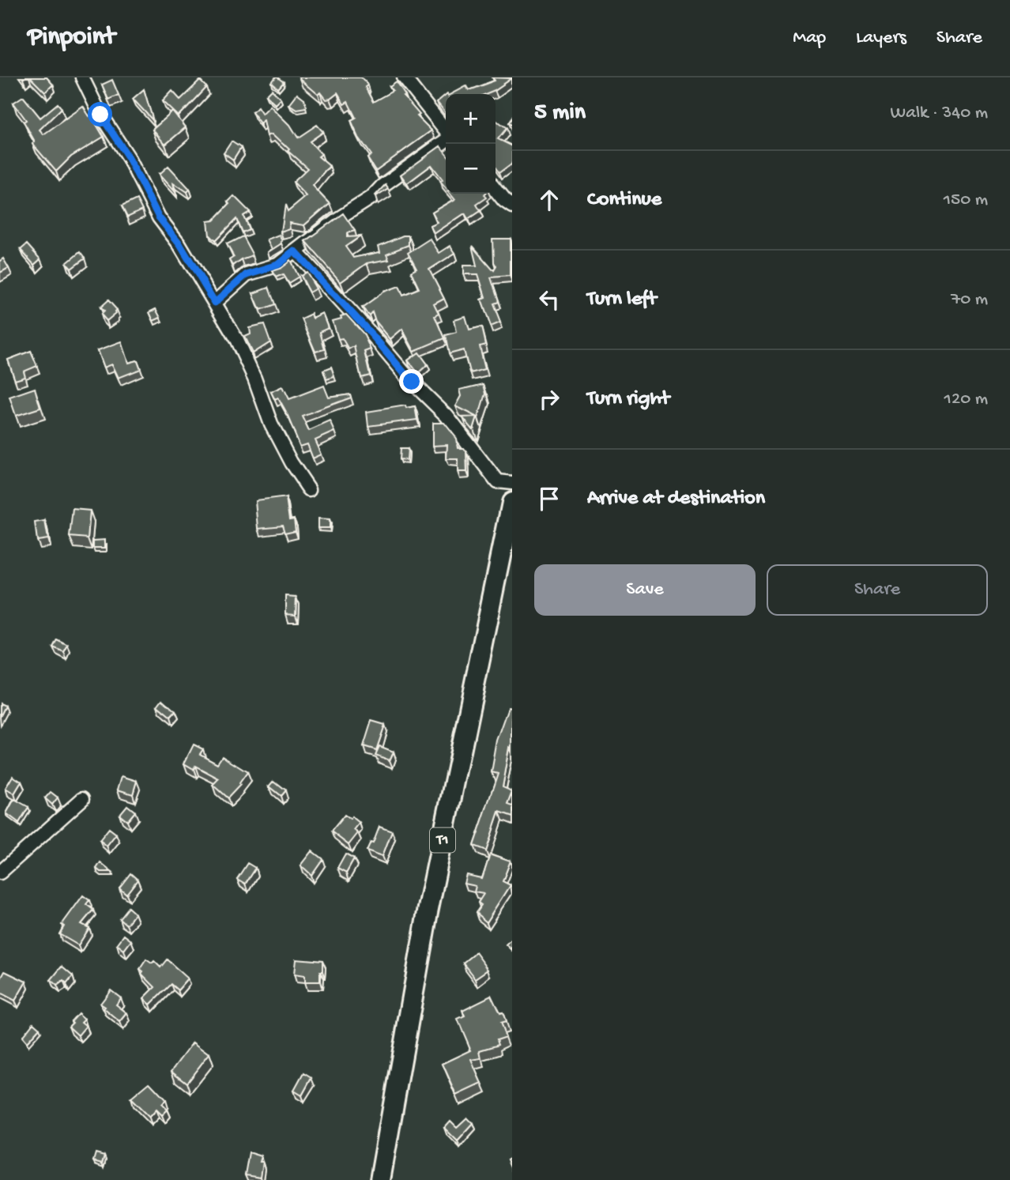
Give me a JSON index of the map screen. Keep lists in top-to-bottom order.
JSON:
{
  "streets": {
    "highway": ["T1"]
  },
  "page": {
    "header": "Pinpoint",
    "nav": ["Map", "Layers", "Share"],
    "heading": ["5 min", "Walk · 340 m"],
    "map_buttons": ["+", "−"],
    "list": [
      ["Continue", "150 m"],
      ["Turn left", "70 m"],
      ["Turn right", "120 m"],
      "Arrive at destination"
    ],
    "buttons": ["Save", "Share"]
  }
}
